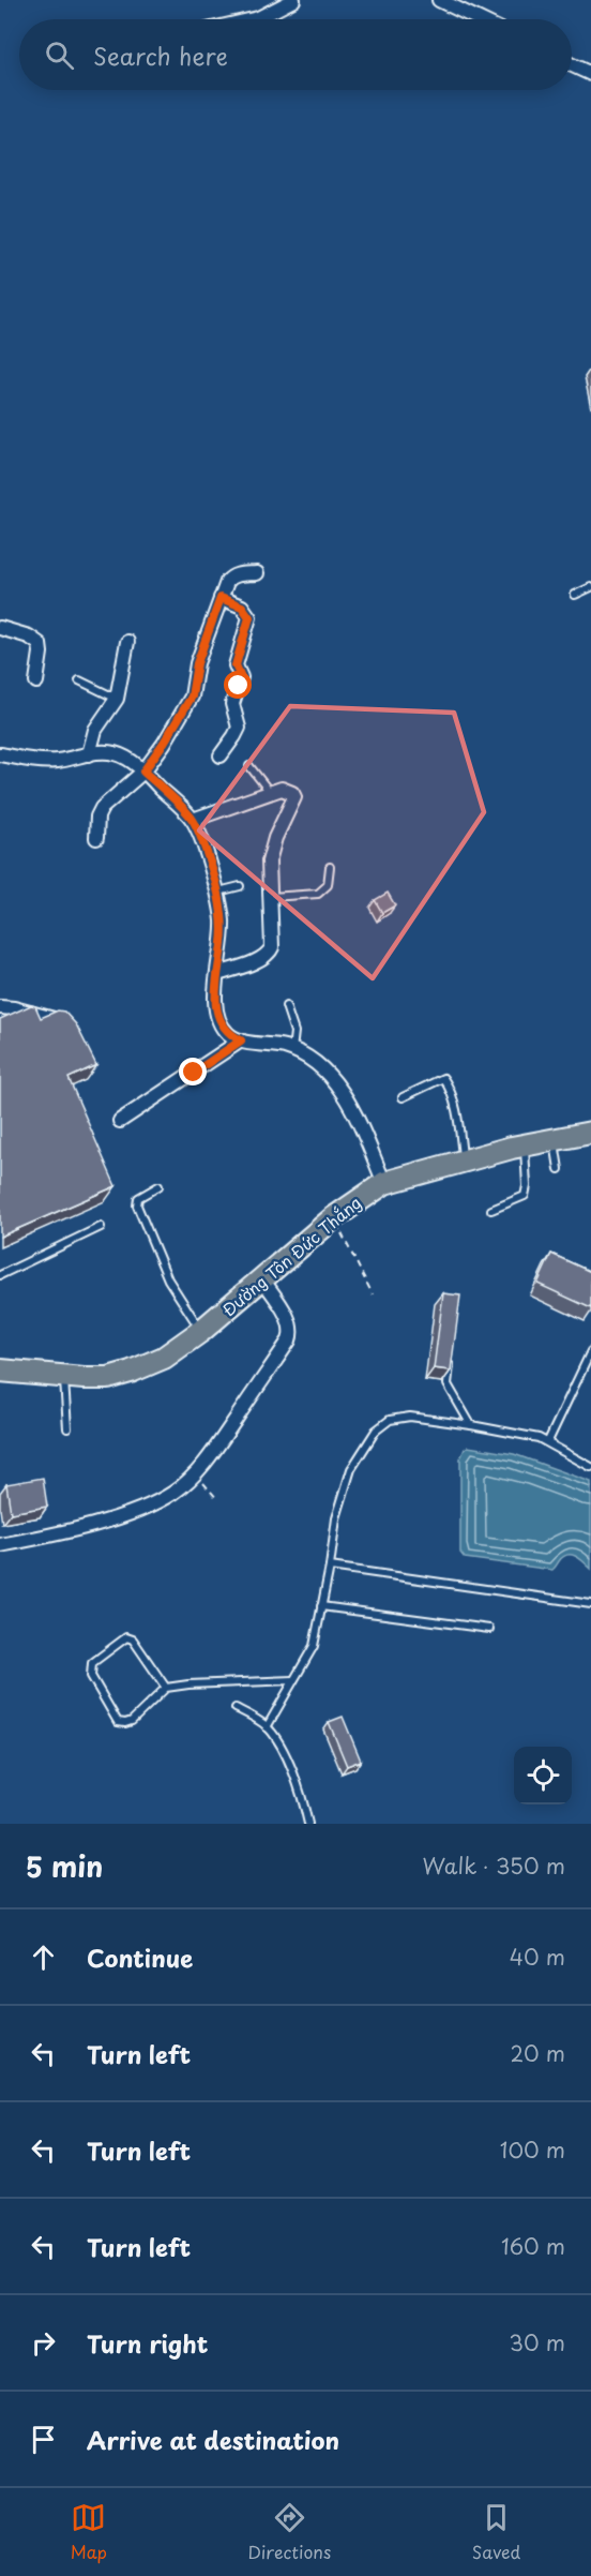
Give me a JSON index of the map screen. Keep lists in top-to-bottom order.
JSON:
{
  "streets": {
    "highway": ["Đường Tôn Đức Thắng"]
  },
  "page": {
    "search": "Search here",
    "heading": ["5 min", "Walk · 350 m"],
    "list": [
      ["Continue", "40 m"],
      ["Turn left", "20 m"],
      ["Turn left", "100 m"],
      ["Turn left", "160 m"],
      ["Turn right", "30 m"],
      "Arrive at destination"
    ],
    "nav": ["Map", "Directions", "Saved"]
  }
}
